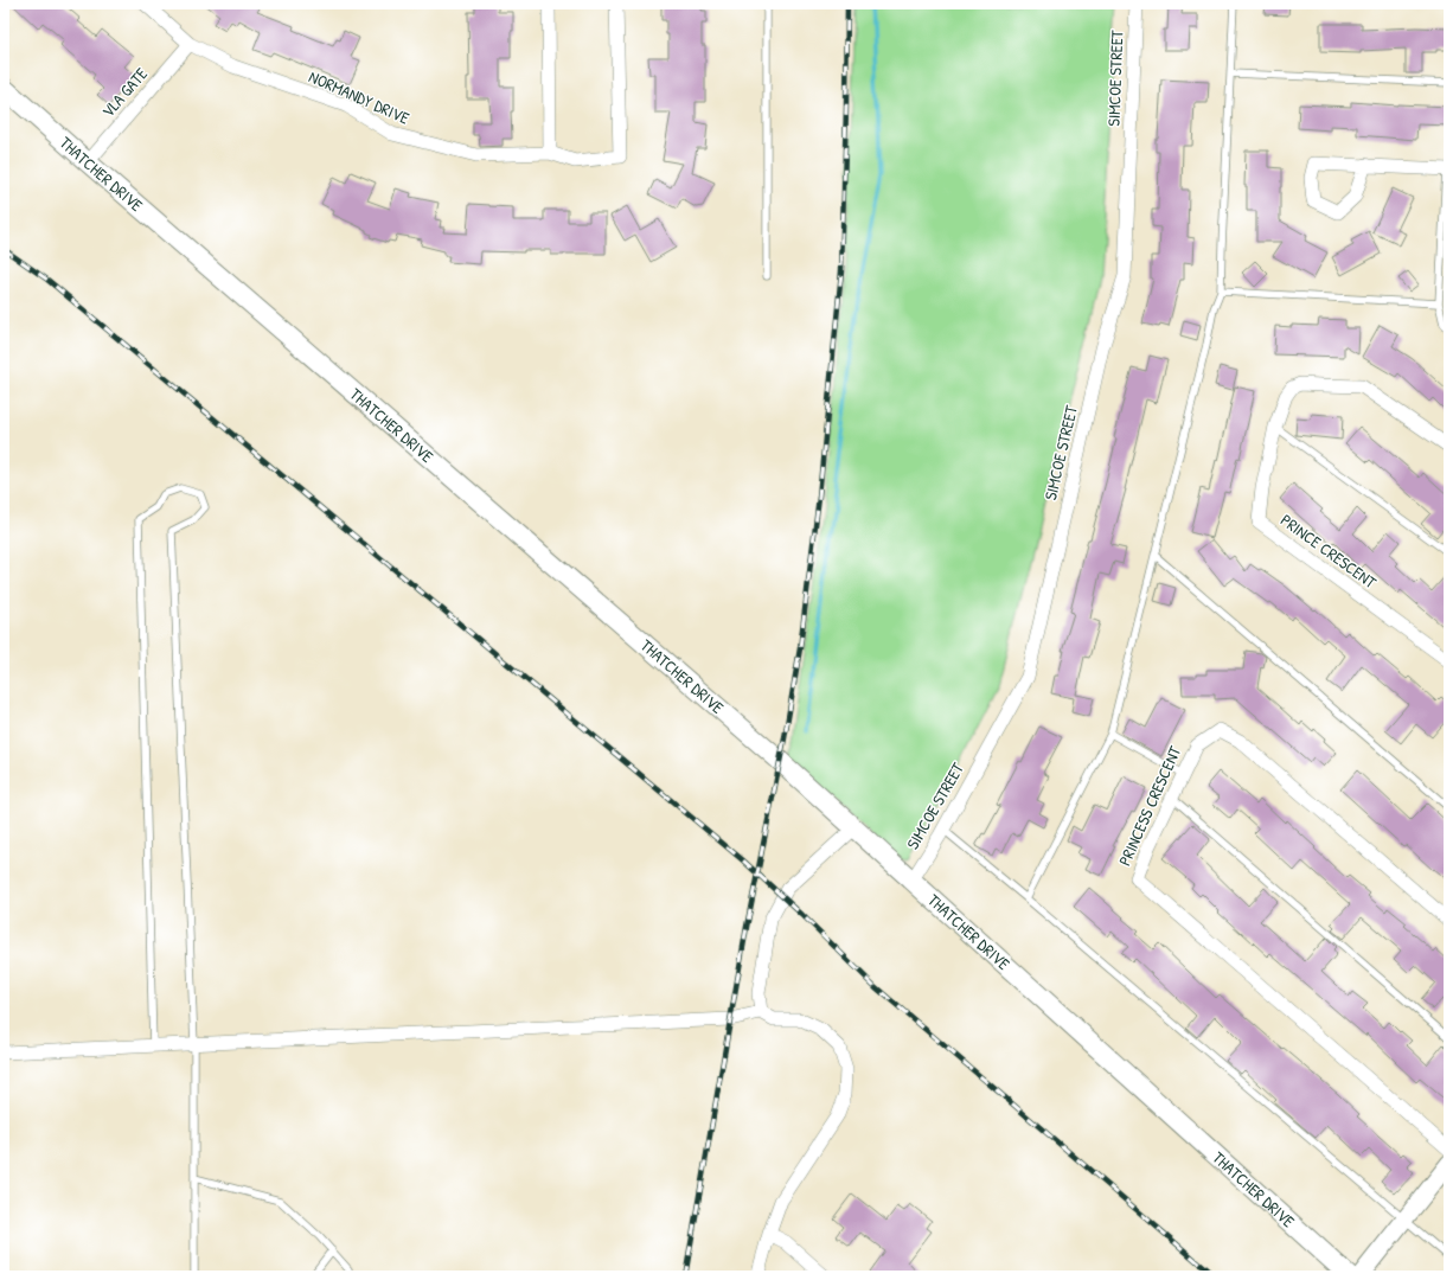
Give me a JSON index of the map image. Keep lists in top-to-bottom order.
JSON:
{
  "streets": {
    "main road": ["THATCHER DRIVE"],
    "street": [
      "SIMCOE STREET",
      "VLA GATE",
      "NORMANDY DRIVE",
      "PRINCE CRESCENT",
      "PRINCESS CRESCENT"
    ]
  },
  "crossings": [
    ["SIMCOE STREET", "THATCHER DRIVE"],
    ["VLA GATE", "NORMANDY DRIVE"],
    ["VLA GATE", "THATCHER DRIVE"]
  ]
}
